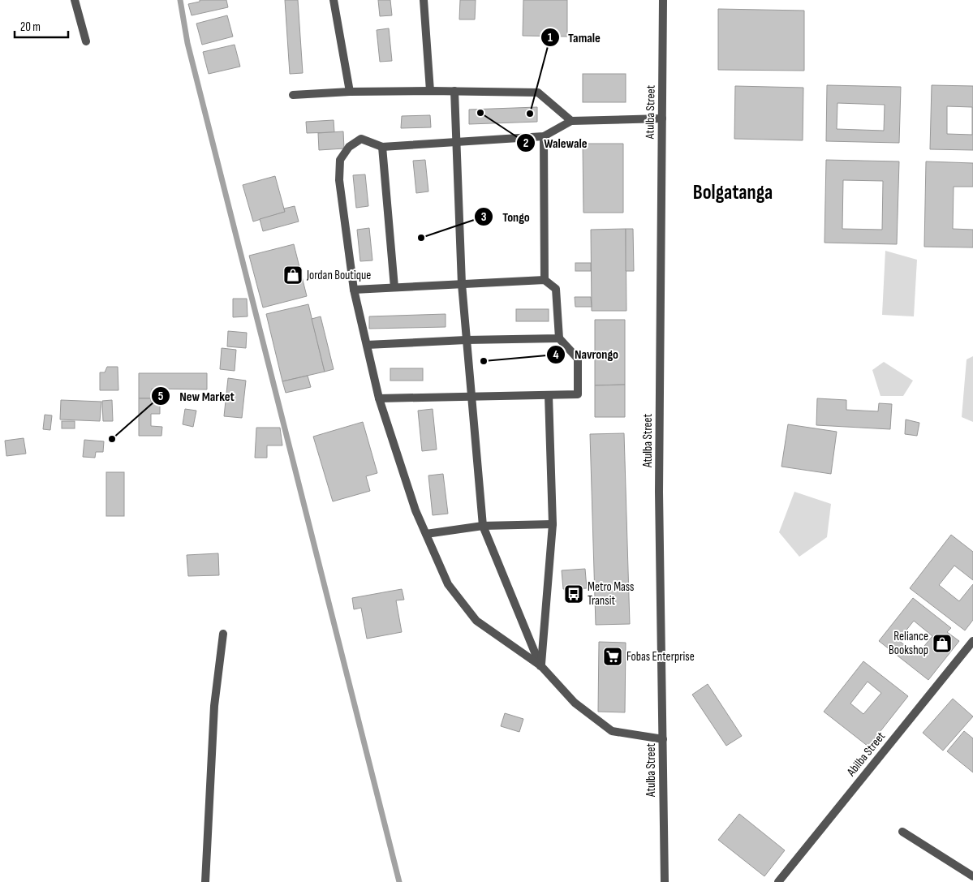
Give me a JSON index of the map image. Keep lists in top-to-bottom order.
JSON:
{
  "streets": {
    "street": ["Atulba Street", "Abilba Street"]
  },
  "districts": ["Bolgatanga"],
  "places": {
    "other": [
      "Walewale",
      "Tamale",
      "Tongo",
      "Navrongo",
      "New Market"
    ],
    "shop": ["Jordan Boutique", "Reliance Bookshop"],
    "bus stop": ["Metro Mass Transit"],
    "supermarket": ["Fobas Enterprise"]
  },
  "scale_bar": "20 m"
}
